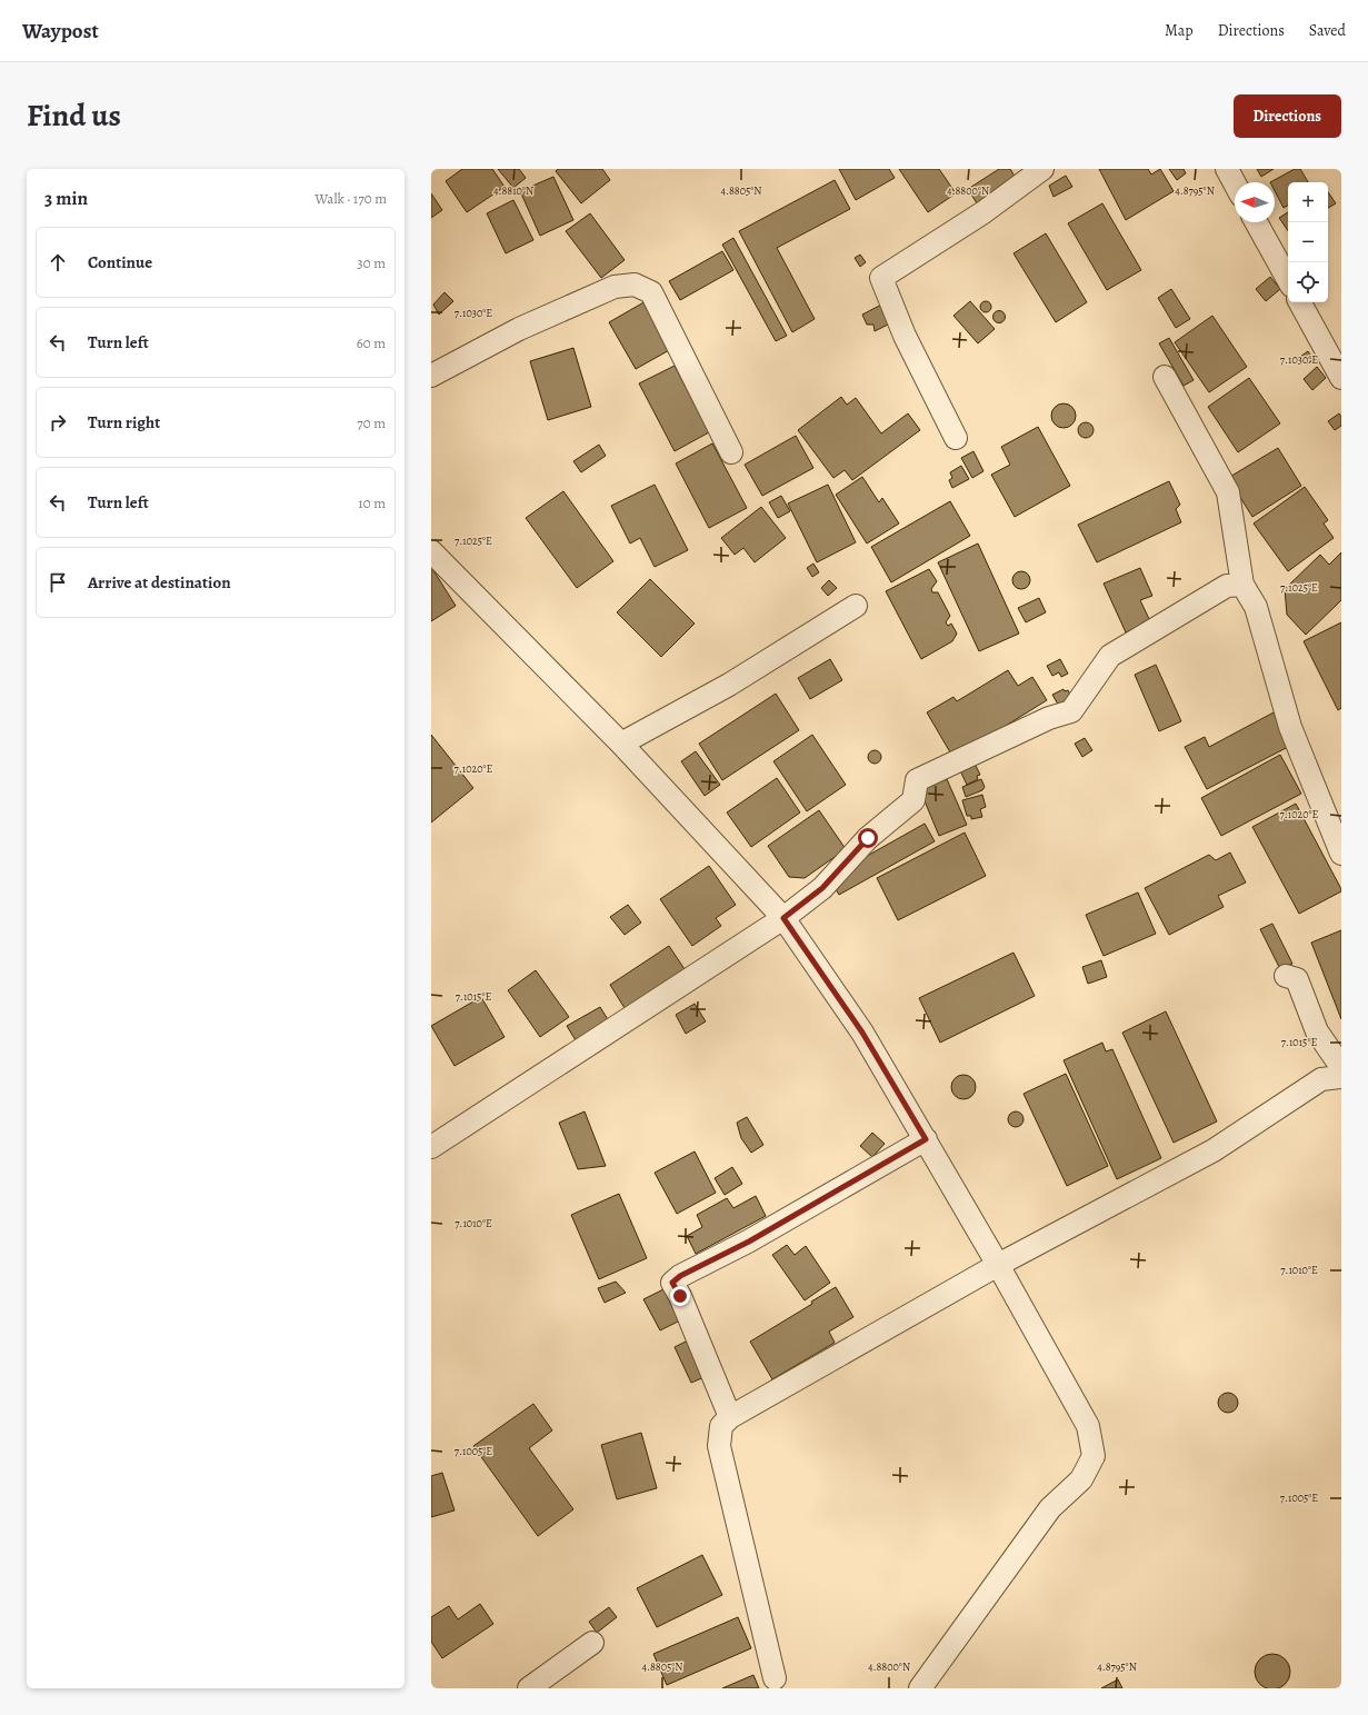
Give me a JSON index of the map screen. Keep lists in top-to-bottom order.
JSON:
{
  "north": "left",
  "page": {
    "header": "Waypost",
    "nav": ["Map", "Directions", "Saved"],
    "title": "Find us",
    "buttons": "Directions",
    "heading": ["3 min", "Walk · 170 m"],
    "map_buttons": ["+", "−"],
    "list": [
      ["Continue", "30 m"],
      ["Turn left", "60 m"],
      ["Turn right", "70 m"],
      ["Turn left", "10 m"],
      "Arrive at destination"
    ]
  },
  "coordinates": [
    "4.8810°N",
    "4.8805°N",
    "4.8800°N",
    "4.8795°N",
    "7.1030°E",
    "7.1025°E",
    "7.1020°E",
    "7.1015°E",
    "7.1010°E",
    "7.1005°E"
  ]
}
